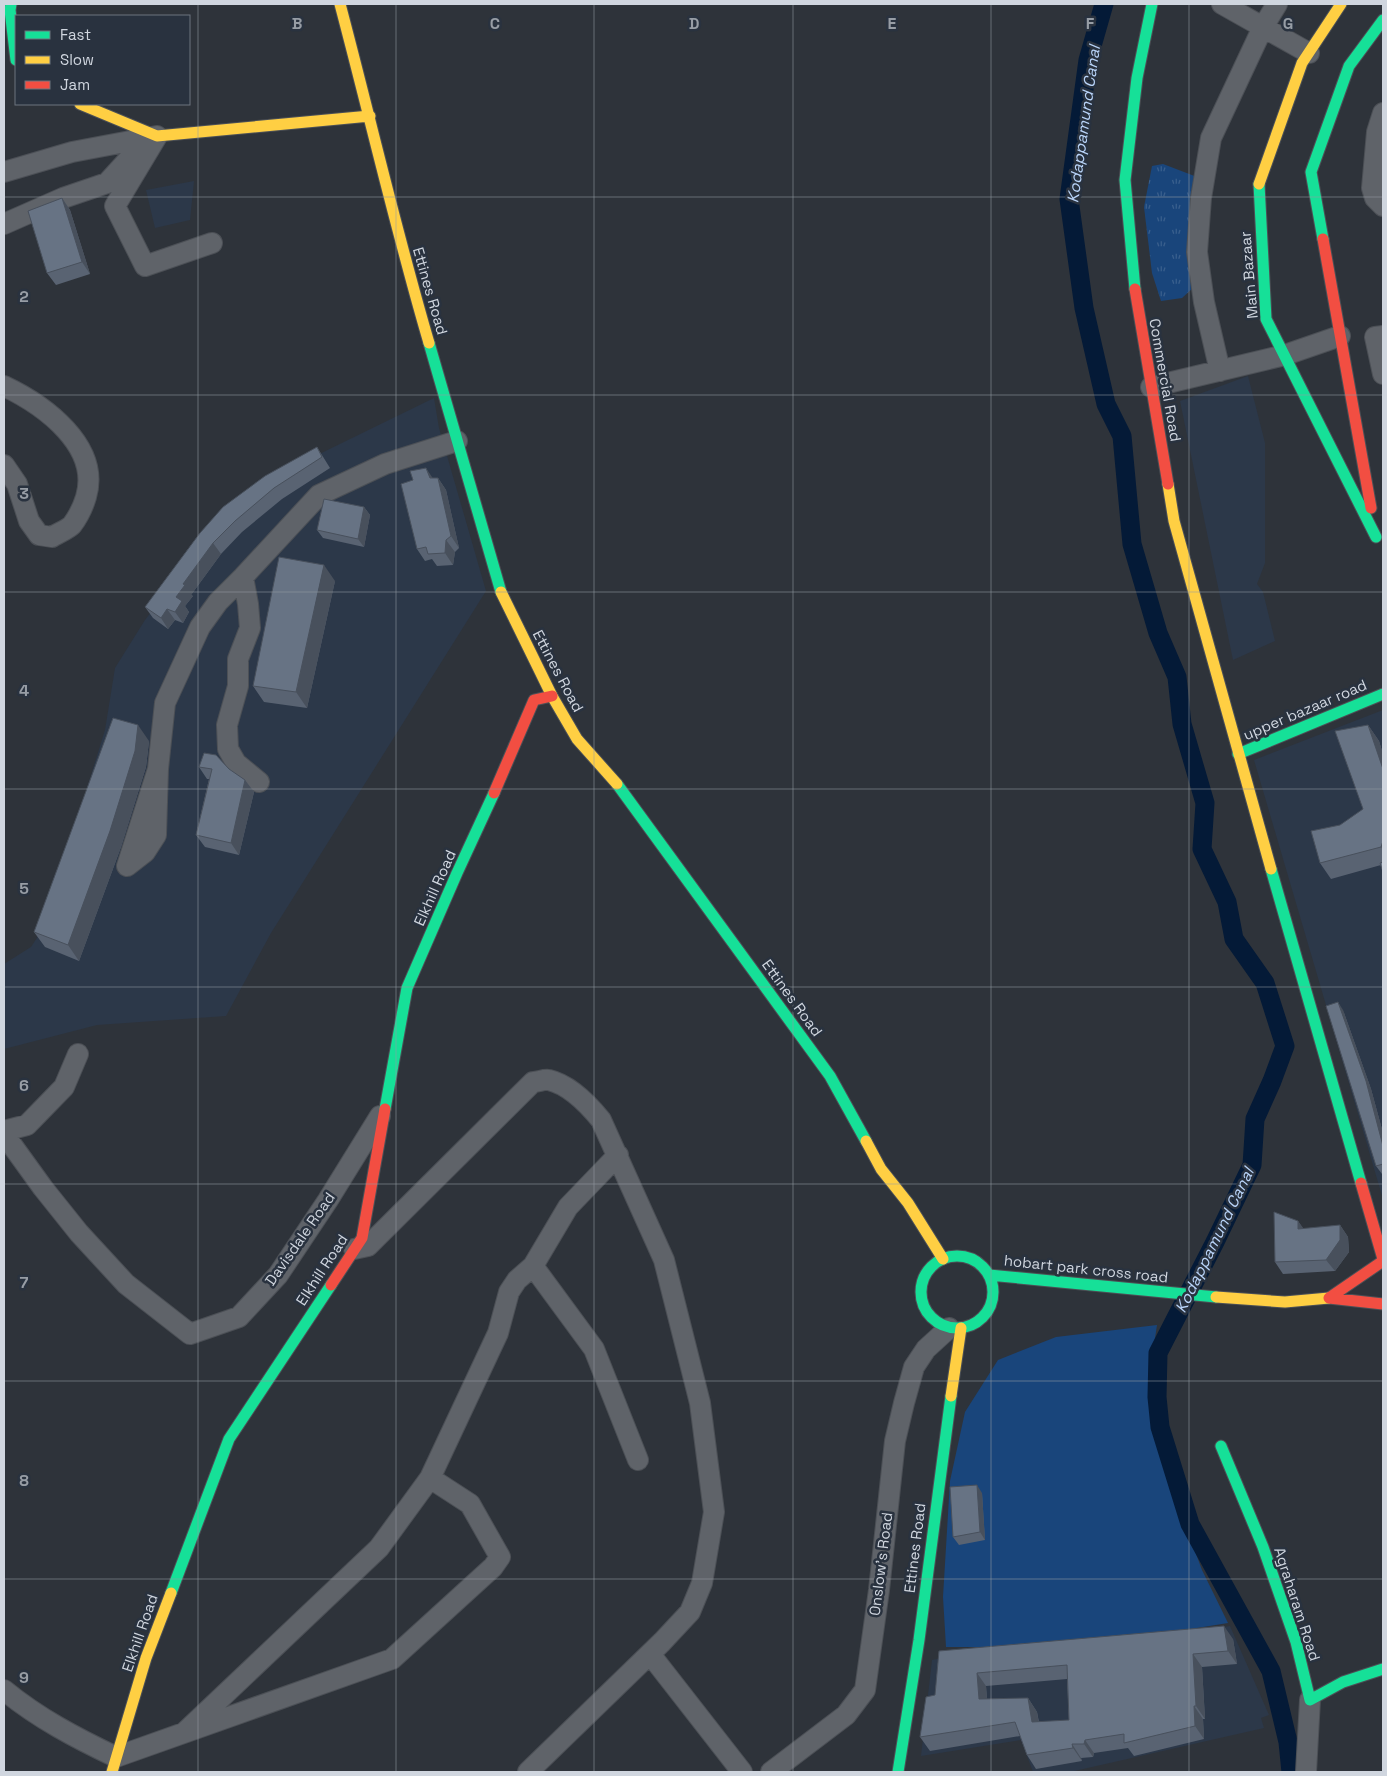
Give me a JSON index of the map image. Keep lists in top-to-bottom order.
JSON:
{
  "streets": {
    "street": [
      "Main Bazaar",
      "Ettines Road",
      "Commercial Road",
      "upper bazaar road",
      "Elkhill Road",
      "Davisdale Road",
      "hobart park cross road",
      "Onslow's Road",
      "Agraharam Road"
    ]
  },
  "crossings": [
    ["Ettines Road", "Elkhill Road"],
    ["Ettines Road", "hobart park cross road"],
    ["Ettines Road", "Onslow's Road"],
    ["Commercial Road", "upper bazaar road"],
    ["Elkhill Road", "Davisdale Road"],
    ["hobart park cross road", "Onslow's Road"]
  ],
  "water": ["Kodappamund Canal"],
  "legend": ["Fast", "Slow", "Jam"],
  "grid": {
    "columns": [
      "B",
      "C",
      "D",
      "E",
      "F",
      "G"
    ],
    "rows": [
      "2",
      "3",
      "4",
      "5",
      "6",
      "7",
      "8",
      "9"
    ]
  }
}
